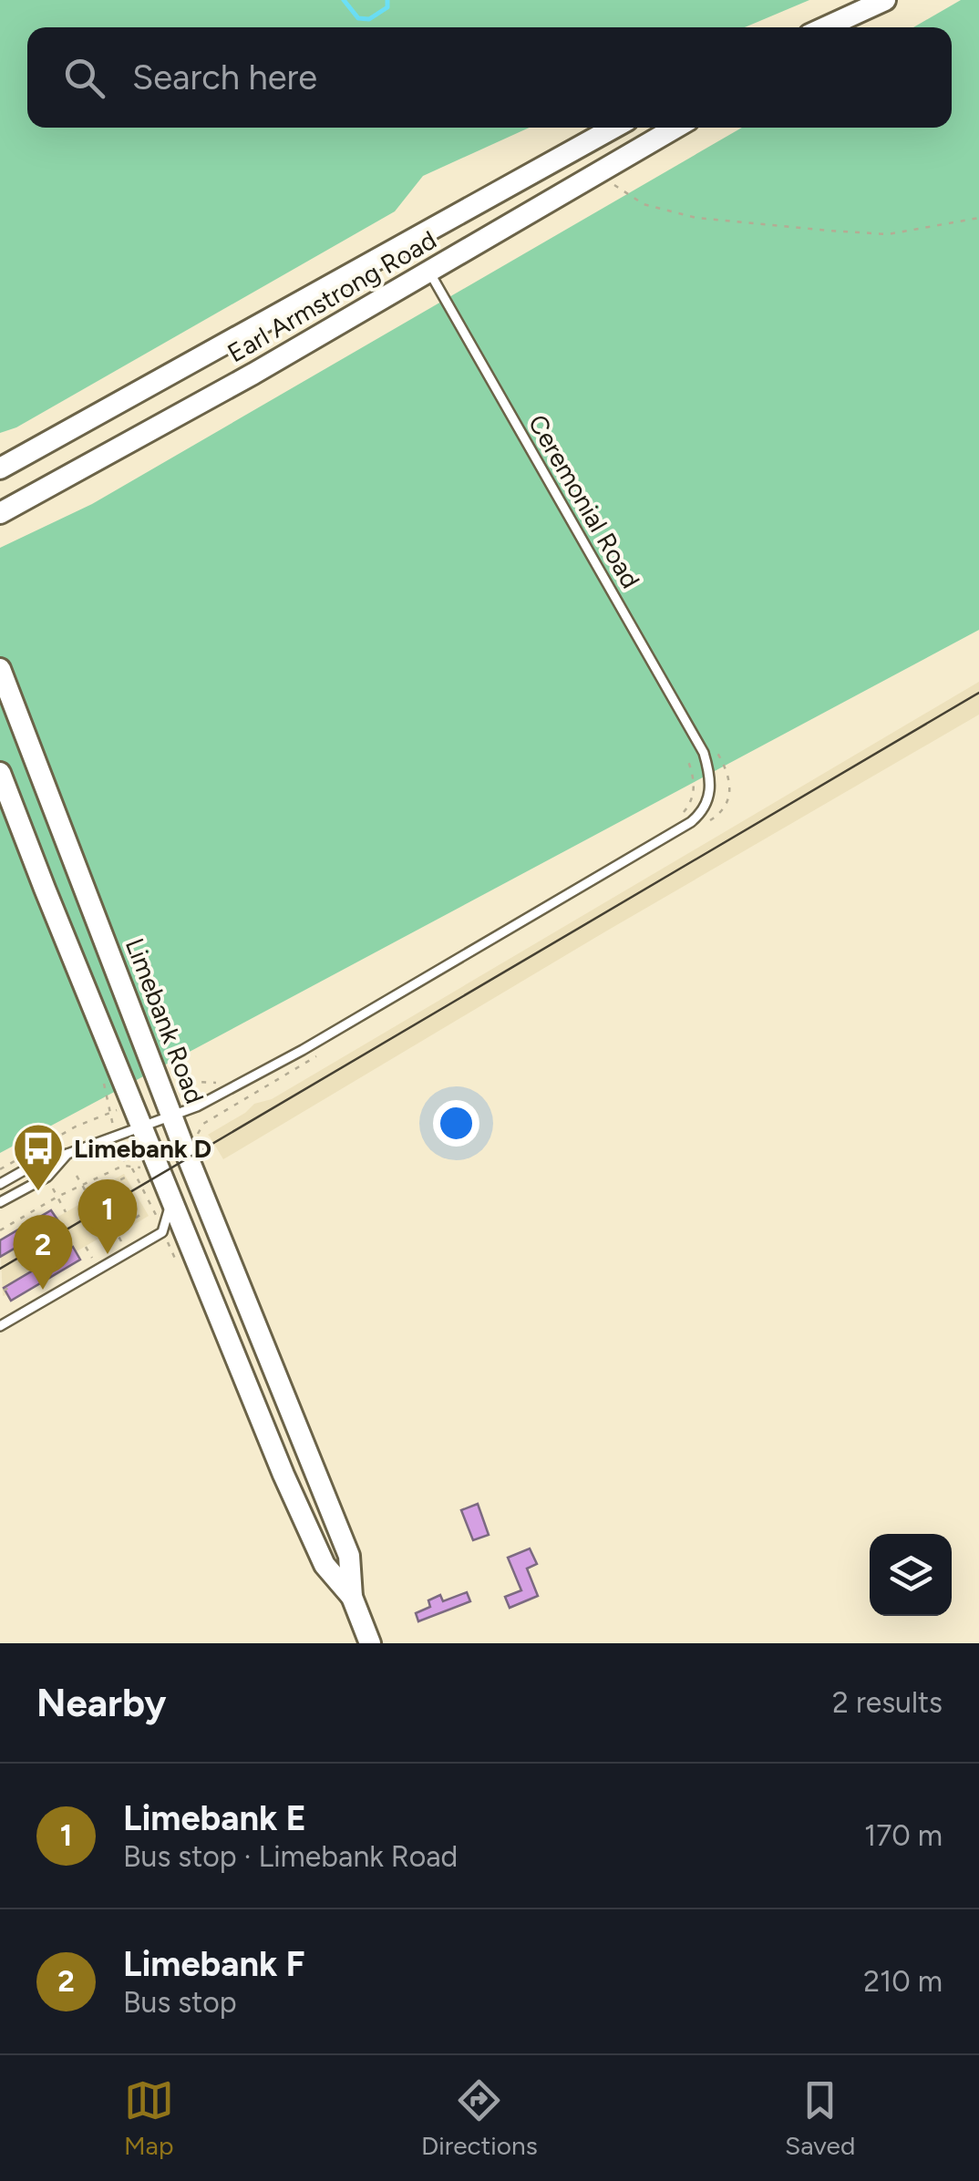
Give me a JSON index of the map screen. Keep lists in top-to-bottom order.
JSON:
{
  "streets": {
    "main road": ["Earl Armstrong Road", "Limebank Road"],
    "lane": ["Ceremonial Road"]
  },
  "crossings": [
    ["Earl Armstrong Road", "Ceremonial Road"],
    ["Ceremonial Road", "Limebank Road"]
  ],
  "places": {
    "bus stop": ["Limebank D"]
  },
  "page": {
    "search": "Search here",
    "pins": ["1", "2"],
    "heading": ["Nearby", "2 results"],
    "list": [
      {
        "mark": "1",
        "name": "Limebank E",
        "note": "Bus stop · Limebank Road",
        "value": "170 m"
      },
      {
        "mark": "2",
        "name": "Limebank F",
        "note": "Bus stop",
        "value": "210 m"
      }
    ],
    "nav": ["Map", "Directions", "Saved"]
  }
}
